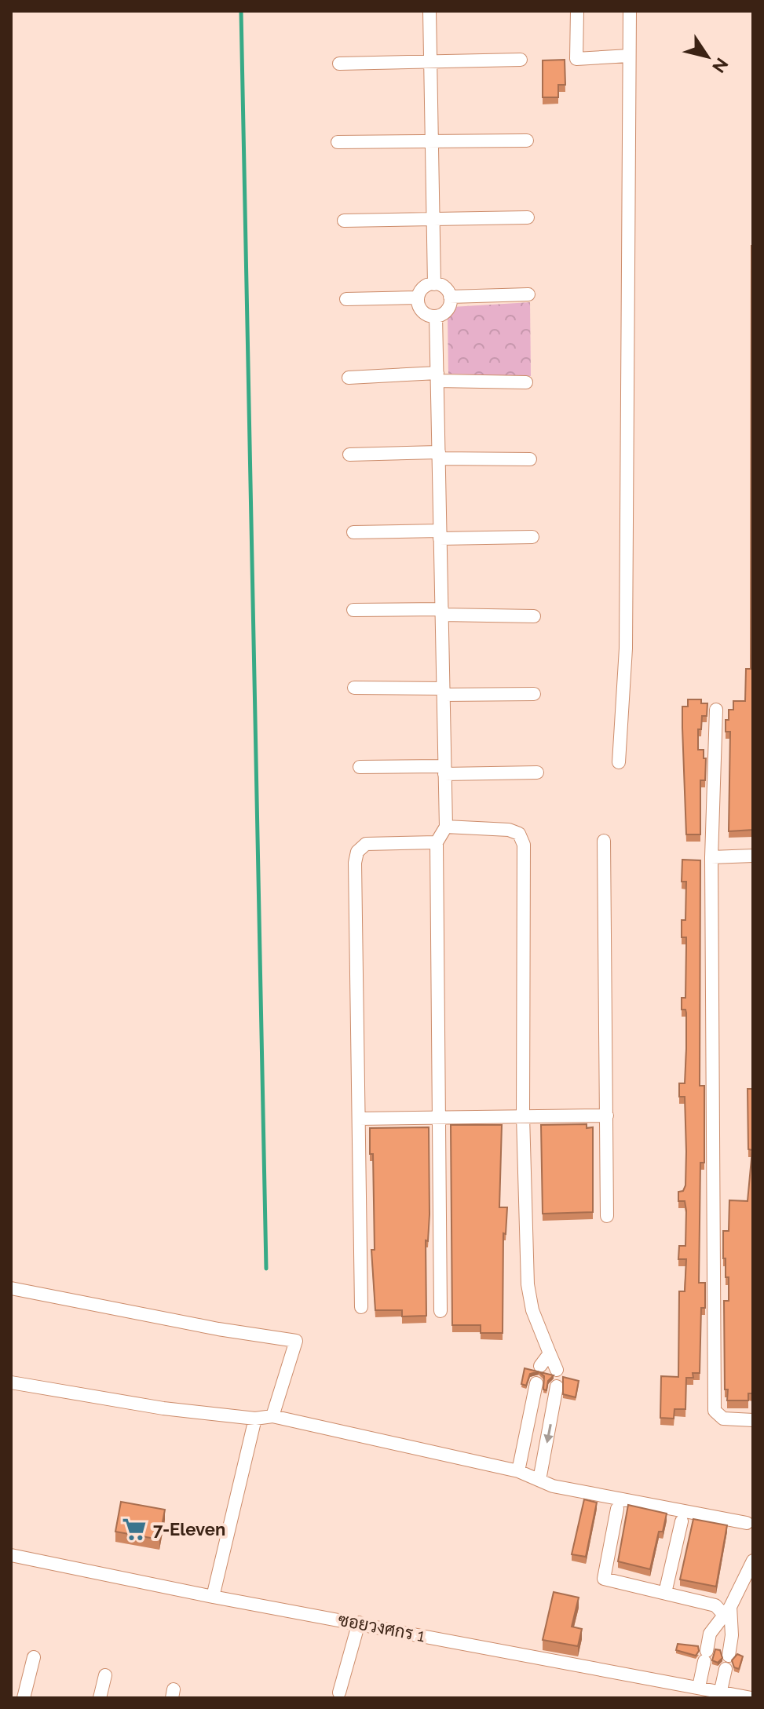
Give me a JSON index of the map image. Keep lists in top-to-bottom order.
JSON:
{
  "streets": {
    "street": ["ซอยวงศกร 1"]
  },
  "places": {
    "supermarket": ["7-Eleven"]
  },
  "north": "bottom right"
}
